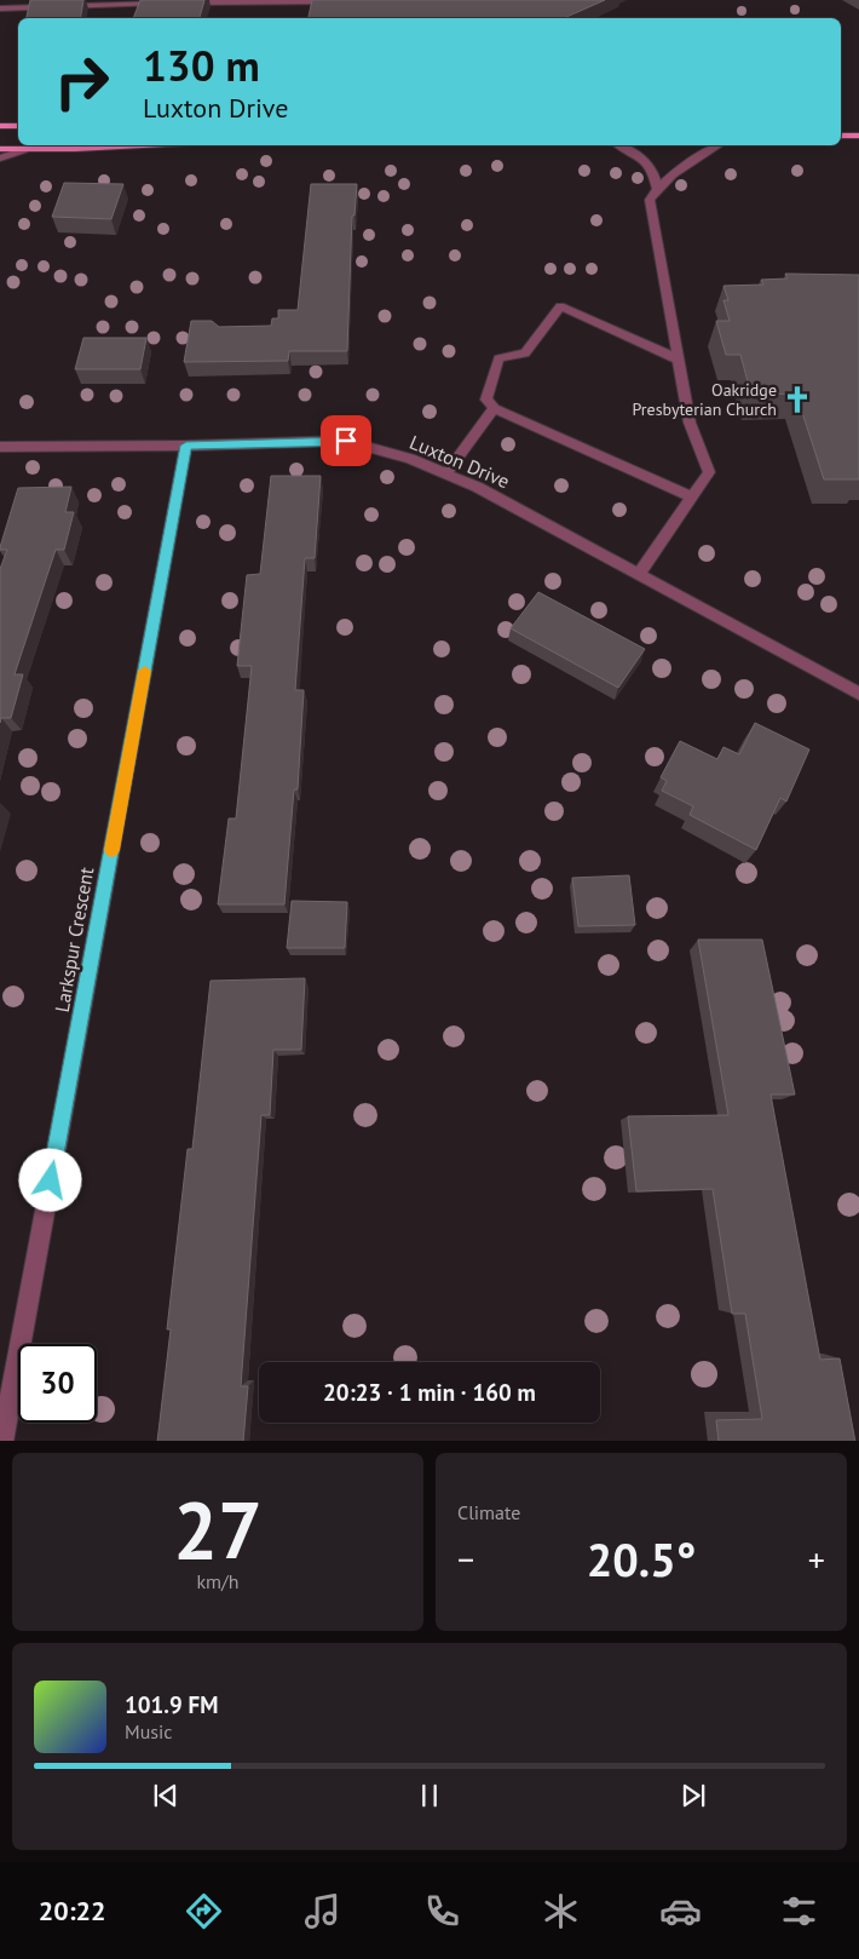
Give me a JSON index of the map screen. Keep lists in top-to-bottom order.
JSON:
{
  "streets": {
    "street": ["Luxton Drive", "Larkspur Crescent"]
  },
  "crossings": [
    ["Luxton Drive", "Larkspur Crescent"]
  ],
  "places": {
    "church": ["Oakridge Presbyterian Church"]
  },
  "page": {
    "turn": ["130 m", "Luxton Drive"],
    "limit": "30",
    "trip": "20:23 · 1 min · 160 m",
    "tile": [
      ["27", "km/h"],
      "Climate"
    ],
    "heat": ["−", "20.5°", "+"],
    "song": ["101.9 FM", "Music"],
    "tabs": "20:22"
  }
}
